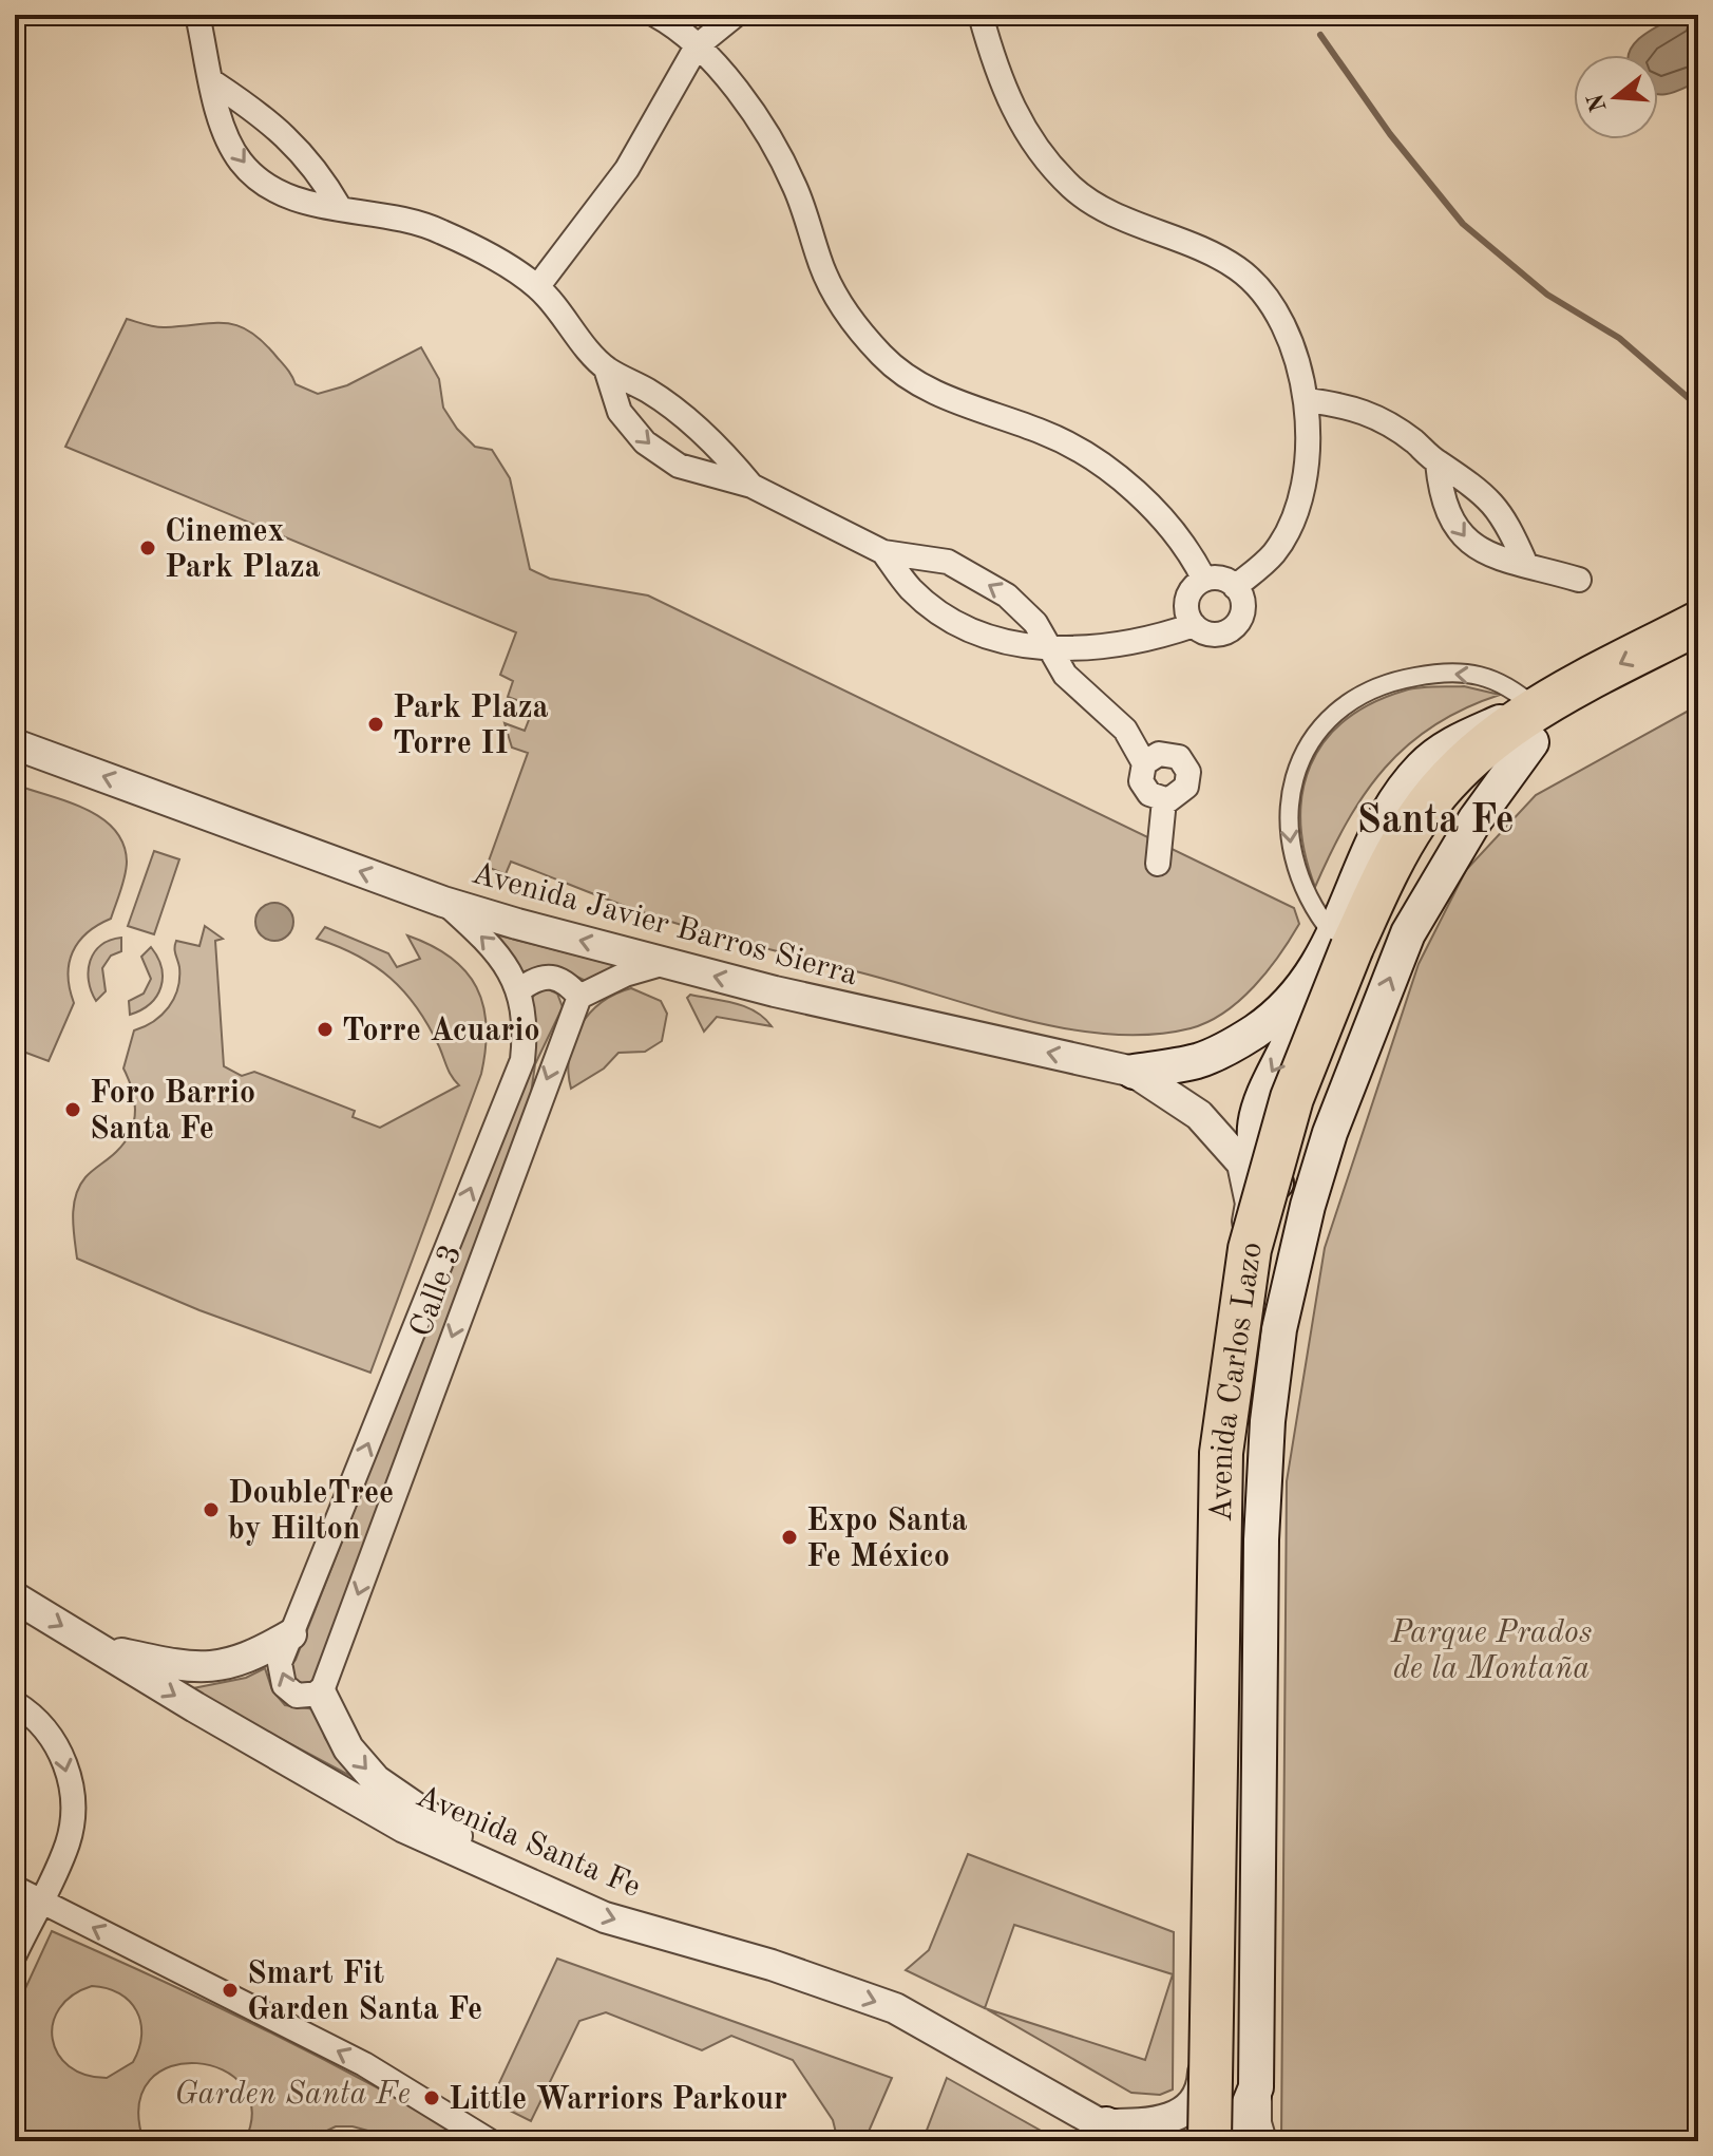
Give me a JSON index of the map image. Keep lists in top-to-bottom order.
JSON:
{
  "streets": {
    "highway": ["Avenida Carlos Lazo"],
    "street": ["Avenida Javier Barros Sierra", "Calle 3", "Avenida Santa Fe"]
  },
  "crossings": [
    ["Avenida Javier Barros Sierra", "Calle 3"],
    ["Avenida Javier Barros Sierra", "Avenida Carlos Lazo"],
    ["Avenida Carlos Lazo", "Avenida Santa Fe"]
  ],
  "one_way": ["Avenida Javier Barros Sierra"],
  "districts": ["Santa Fe"],
  "parks": ["Parque Prados de la Montaña", "Garden Santa Fe"],
  "places": [
    "Cinemex Park Plaza",
    "Park Plaza Torre II",
    "Torre Acuario",
    "Foro Barrio Santa Fe",
    "DoubleTree by Hilton",
    "Expo Santa Fe México",
    "Smart Fit Garden Santa Fe",
    "Little Warriors Parkour"
  ],
  "north": "left"
}
